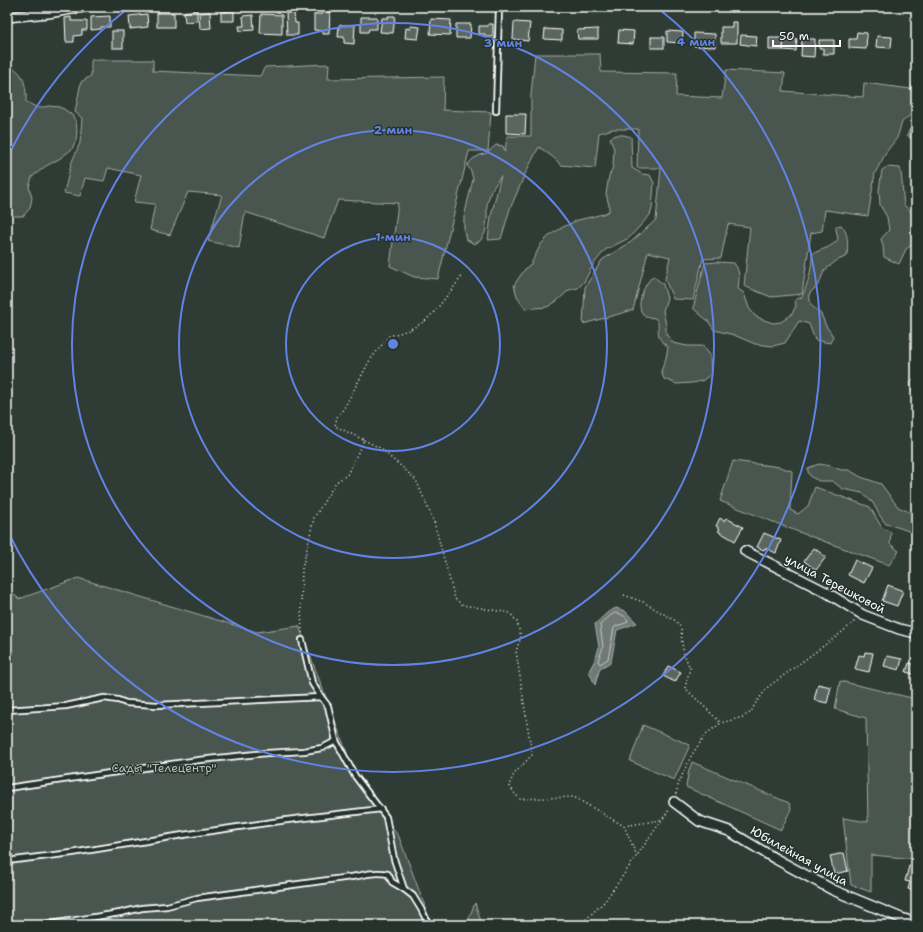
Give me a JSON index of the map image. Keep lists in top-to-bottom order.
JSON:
{
  "streets": {
    "street": ["улица Терешковой", "Юбилейная улица"]
  },
  "parks": ["Сады \"Телецентр\""],
  "scale_bar": "50 m",
  "rings": [
    "4 мин",
    "3 мин",
    "2 мин",
    "1 мин"
  ]
}
